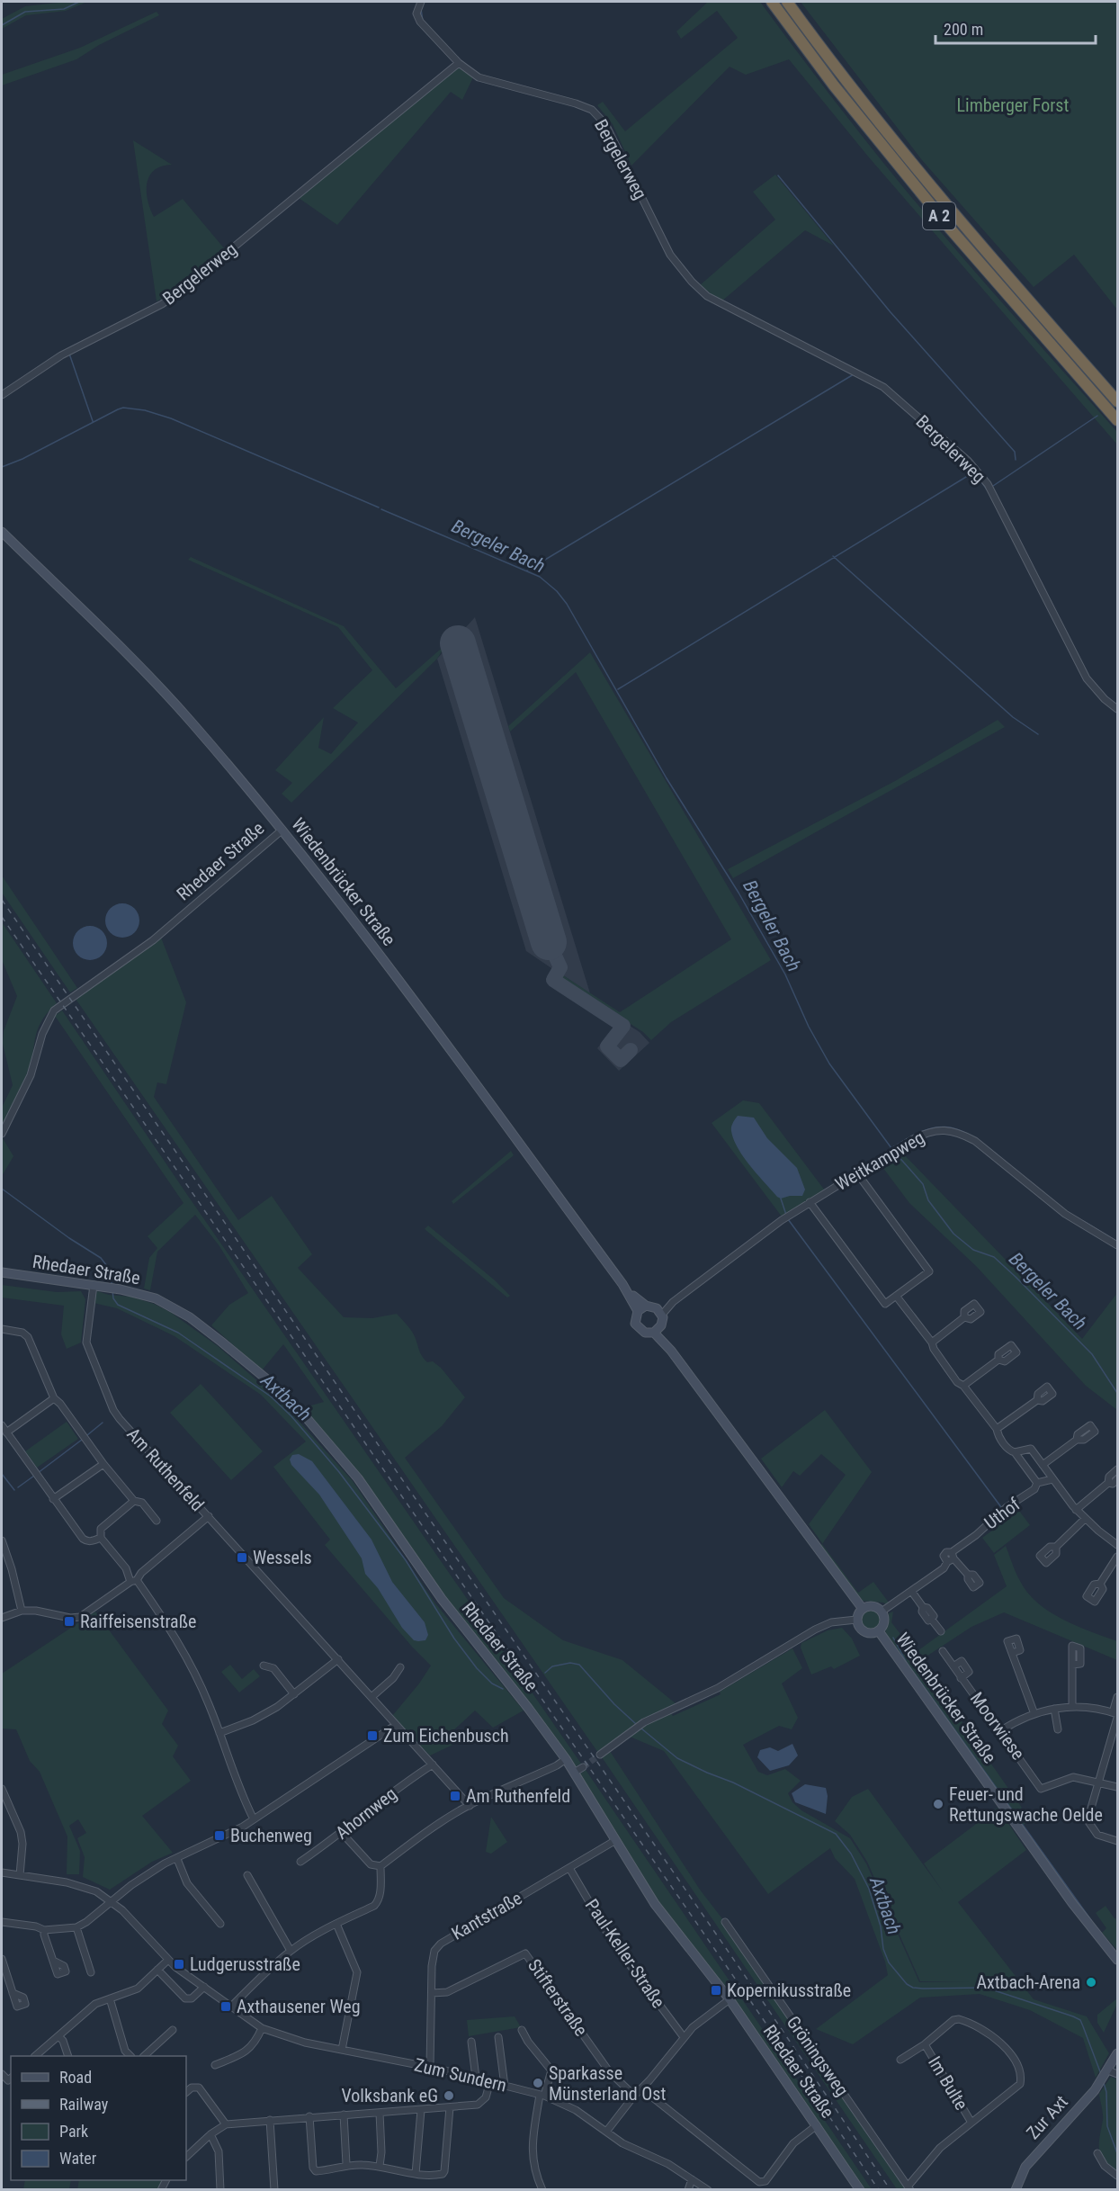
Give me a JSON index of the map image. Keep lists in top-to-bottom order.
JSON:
{
  "streets": {
    "highway": ["A 2"],
    "street": [
      "Bergelerweg",
      "Rhedaer Straße",
      "Wiedenbrücker Straße",
      "Weitkampweg",
      "Am Ruthenfeld",
      "Uthof",
      "Moorwiese",
      "Ahornweg",
      "Kantstraße",
      "Paul-Keller-Straße",
      "Stifterstraße",
      "Gröningsweg",
      "Zum Sundern",
      "Im Bulte",
      "Zur Axt"
    ]
  },
  "crossings": [
    ["Rhedaer Straße", "Wiedenbrücker Straße"],
    ["Rhedaer Straße", "Am Ruthenfeld"],
    ["Rhedaer Straße", "Kantstraße"],
    ["Wiedenbrücker Straße", "Uthof"],
    ["Am Ruthenfeld", "Ahornweg"],
    ["Kantstraße", "Paul-Keller-Straße"],
    ["Kantstraße", "Stifterstraße"],
    ["Kantstraße", "Zum Sundern"],
    ["Gröningsweg", "Im Bulte"]
  ],
  "water": ["Bergeler Bach", "Axtbach"],
  "parks": ["Limberger Forst"],
  "places": {
    "transit": [
      "Wessels",
      "Raiffeisenstraße",
      "Zum Eichenbusch",
      "Am Ruthenfeld",
      "Buchenweg",
      "Ludgerusstraße",
      "Kopernikusstraße",
      "Axthausener Weg"
    ],
    "other": [
      "Feuer- und Rettungswache Oelde",
      "Axtbach-Arena",
      "Sparkasse Münsterland Ost",
      "Volksbank eG"
    ]
  },
  "legend": [
    "Road",
    "Railway",
    "Park",
    "Water"
  ],
  "scale_bar": "200 m"
}
